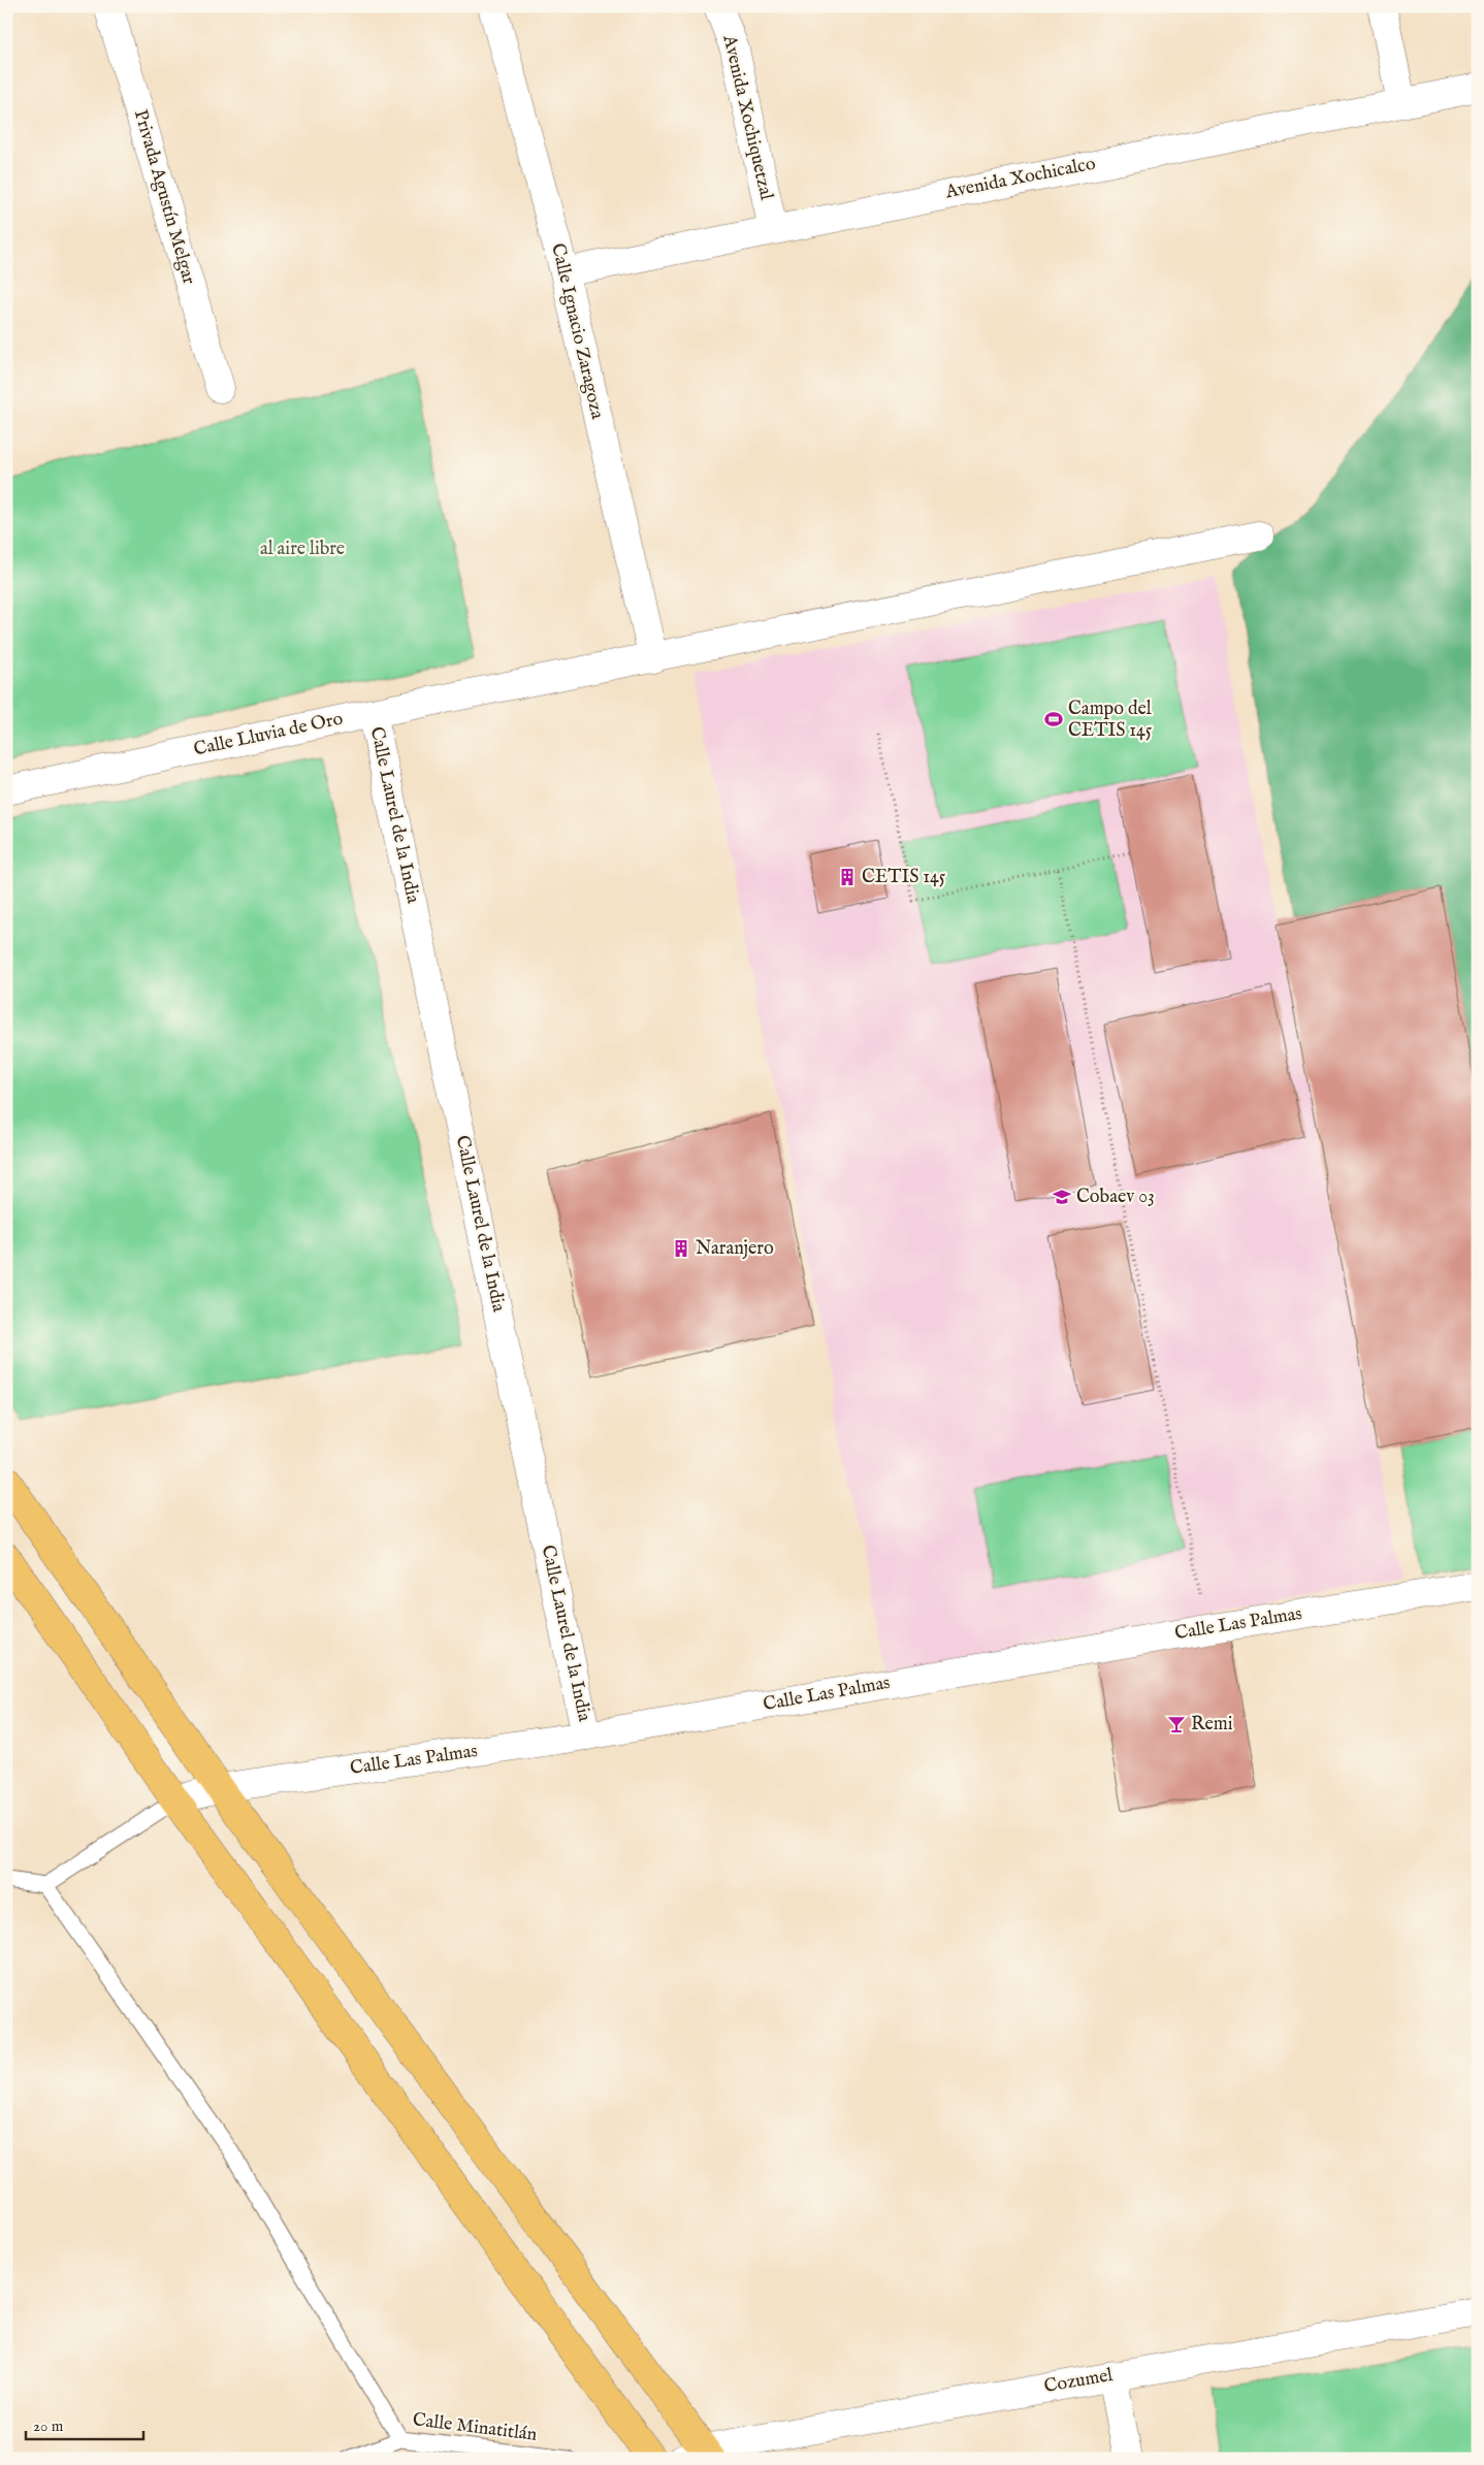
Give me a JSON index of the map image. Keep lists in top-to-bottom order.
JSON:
{
  "streets": {
    "street": [
      "Avenida Xochiquetzal",
      "Avenida Xochicalco",
      "Privada Agustín Melgar",
      "Calle Ignacio Zaragoza",
      "Calle Lluvia de Oro",
      "Calle Laurel de la India",
      "Calle Las Palmas",
      "Cozumel"
    ],
    "lane": ["Calle Minatitlán"]
  },
  "crossings": [
    ["Avenida Xochiquetzal", "Avenida Xochicalco"],
    ["Avenida Xochicalco", "Calle Ignacio Zaragoza"],
    ["Calle Ignacio Zaragoza", "Calle Lluvia de Oro"],
    ["Calle Lluvia de Oro", "Calle Laurel de la India"],
    ["Calle Laurel de la India", "Calle Las Palmas"]
  ],
  "parks": ["al aire libre"],
  "places": {
    "sports": ["Campo del CETIS 145"],
    "building": ["CETIS 145", "Naranjero"],
    "school or university": ["Cobaev 03"],
    "bar": ["Remi"]
  },
  "scale_bar": "20 m"
}
